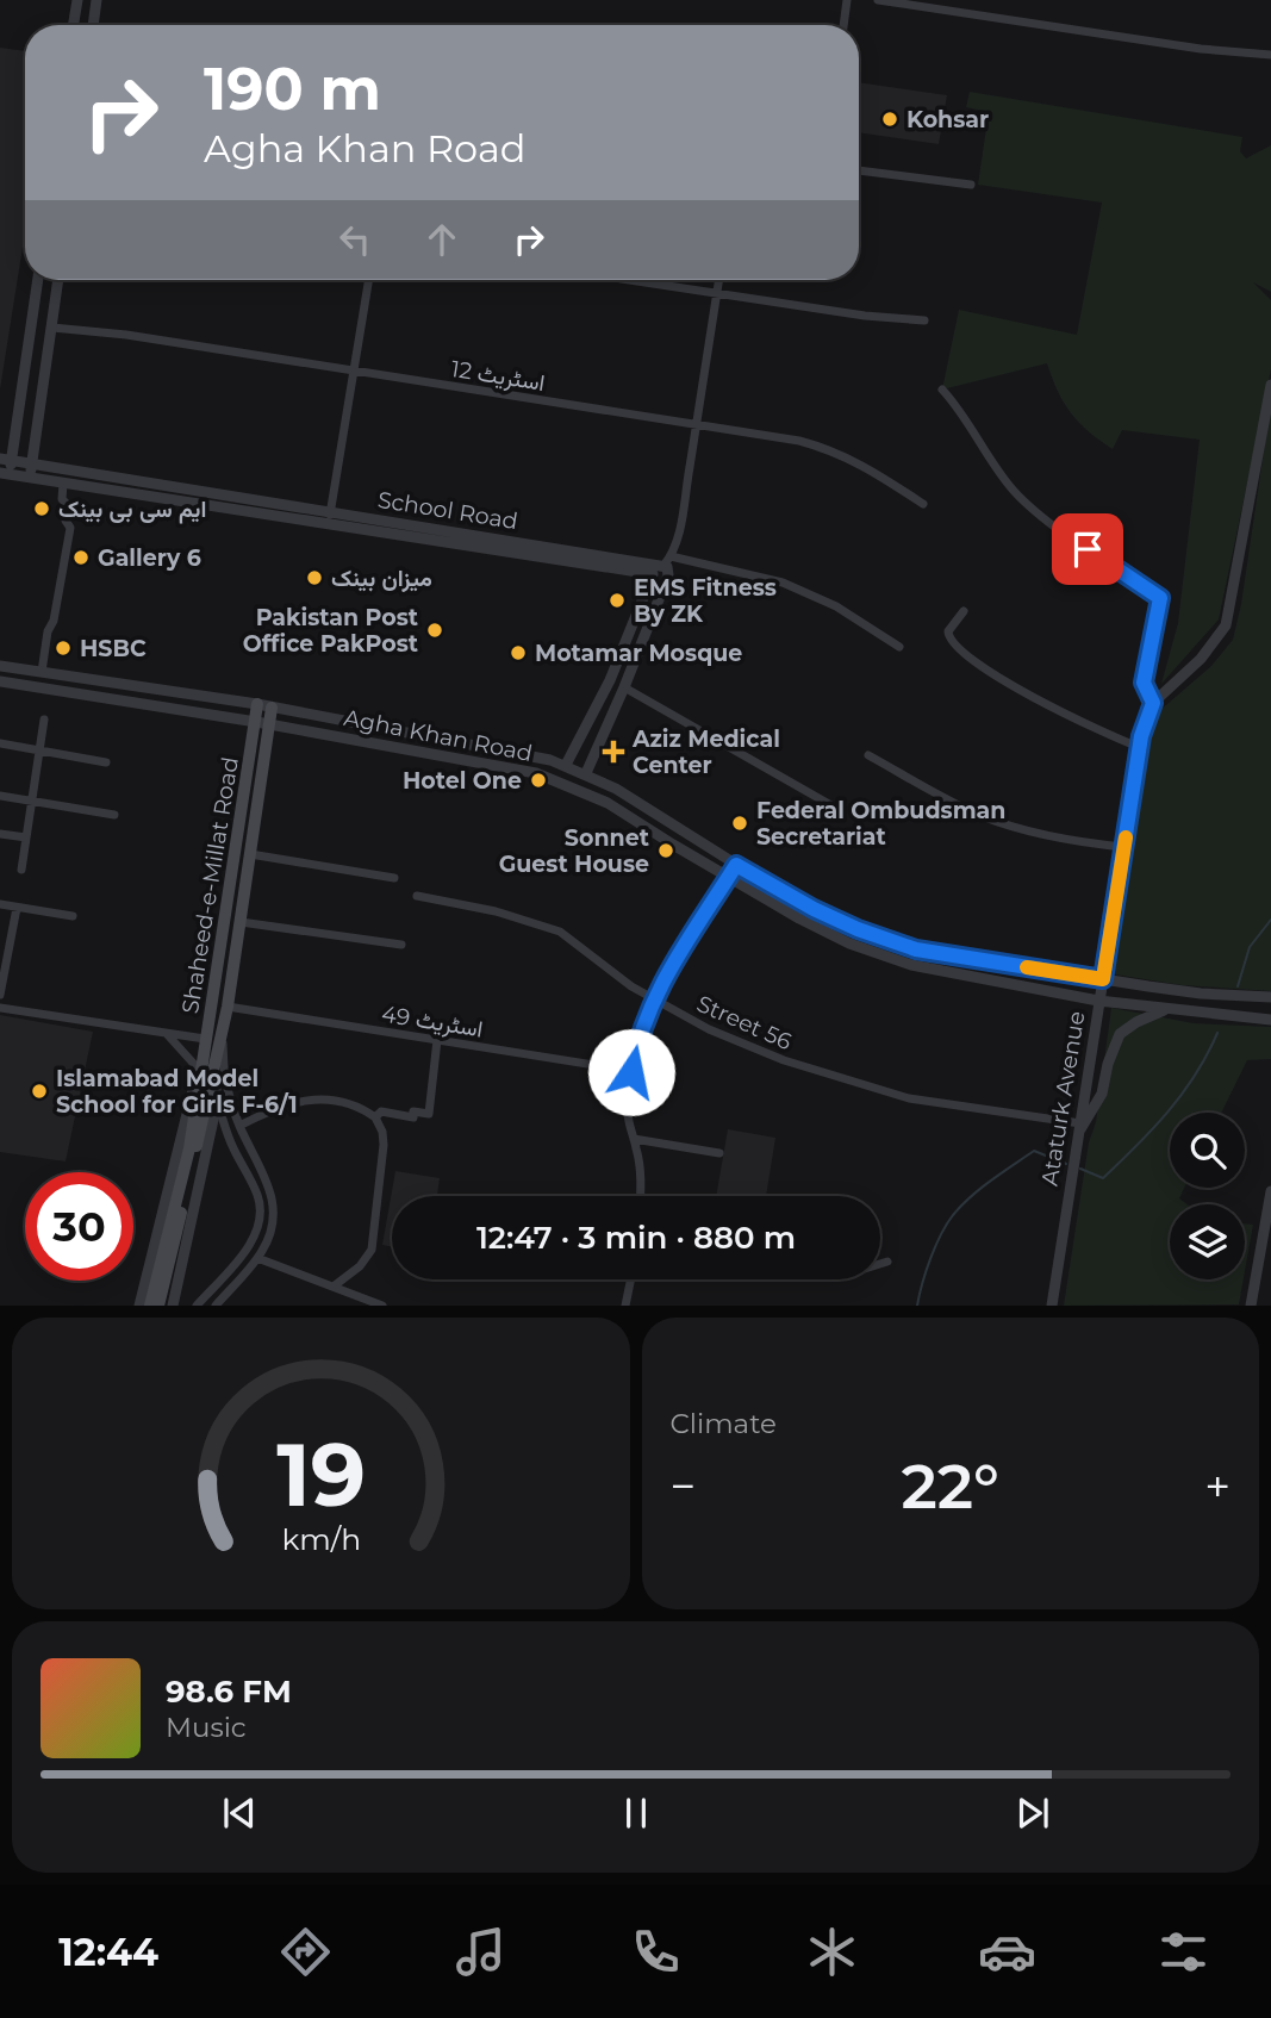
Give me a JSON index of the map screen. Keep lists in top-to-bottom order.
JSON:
{
  "streets": {
    "main road": ["Shaheed-e-Millat Road"],
    "street": [
      "اسٹریٹ 12",
      "School Road",
      "Agha Khan Road",
      "اسٹریٹ 49",
      "Street 56",
      "Ataturk Avenue"
    ]
  },
  "crossings": [
    ["Agha Khan Road", "Shaheed-e-Millat Road"],
    ["Agha Khan Road", "Ataturk Avenue"],
    ["Shaheed-e-Millat Road", "اسٹریٹ 49"],
    ["Street 56", "Ataturk Avenue"]
  ],
  "places": {
    "other": [
      "Kohsar",
      "ایم سی بی بینک",
      "Gallery 6",
      "میزان بینک",
      "EMS Fitness By ZK",
      "Pakistan Post Office PakPost",
      "HSBC",
      "Motamar Mosque",
      "Hotel One",
      "Federal Ombudsman Secretariat",
      "Sonnet Guest House",
      "Islamabad Model School for Girls F-6/1"
    ],
    "health": ["Aziz Medical Center"]
  },
  "page": {
    "turn": ["190 m", "Agha Khan Road"],
    "limit": "30",
    "trip": "12:47 · 3 min · 880 m",
    "tile": "Climate",
    "heat": ["−", "22°", "+"],
    "song": ["98.6 FM", "Music"],
    "tabs": "12:44",
    "gauge": ["19", "km/h"]
  }
}
